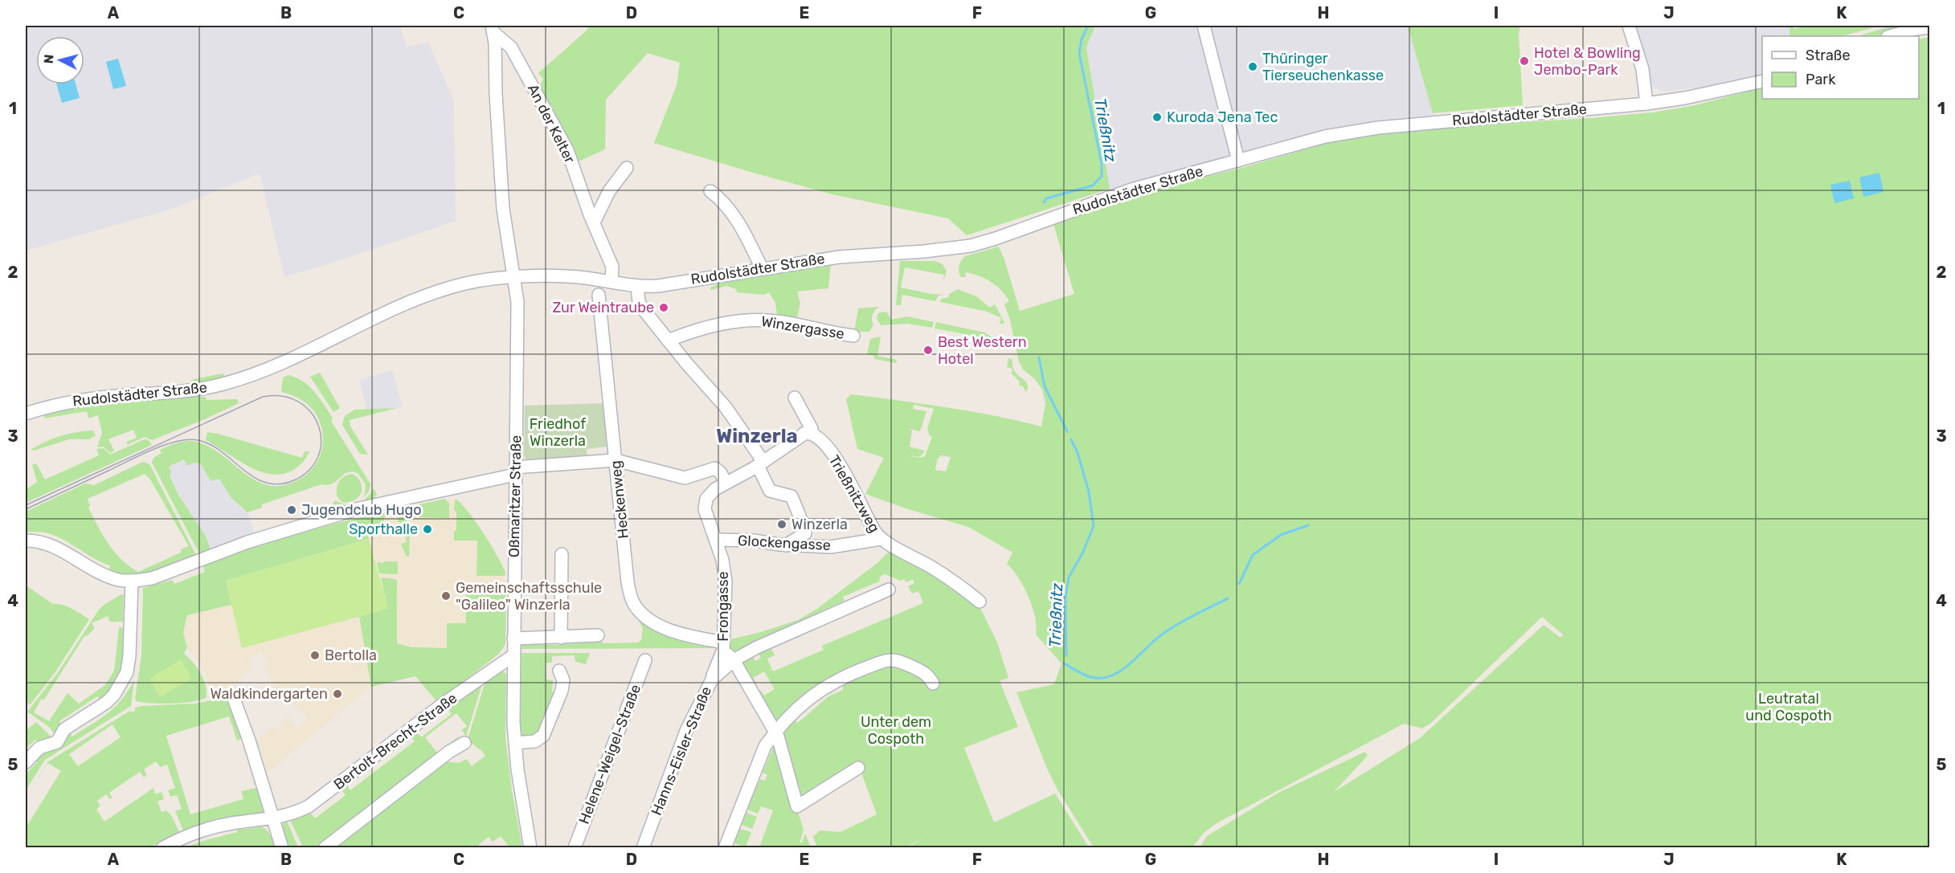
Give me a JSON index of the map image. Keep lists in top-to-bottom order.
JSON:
{
  "streets": {
    "street": [
      "Rudolstädter Straße",
      "An der Kelter",
      "Winzergasse",
      "Trießnitzweg",
      "Oßmaritzer Straße",
      "Heckenweg",
      "Glockengasse",
      "Frongasse",
      "Bertolt-Brecht-Straße",
      "Hanns-Eisler-Straße",
      "Helene-Weigel-Straße"
    ]
  },
  "crossings": [
    ["Rudolstädter Straße", "An der Kelter"],
    ["Rudolstädter Straße", "Oßmaritzer Straße"],
    ["An der Kelter", "Oßmaritzer Straße"],
    ["Trießnitzweg", "Glockengasse"],
    ["Oßmaritzer Straße", "Bertolt-Brecht-Straße"],
    ["Heckenweg", "Frongasse"],
    ["Glockengasse", "Frongasse"],
    ["Frongasse", "Hanns-Eisler-Straße"]
  ],
  "districts": ["Winzerla"],
  "water": ["Trießnitz"],
  "parks": ["Friedhof Winzerla", "Leutratal und Cospoth", "Unter dem Cospoth"],
  "places": [
    "Hotel & Bowling Jembo-Park",
    "Thüringer Tierseuchenkasse",
    "Kuroda Jena Tec",
    "Zur Weintraube",
    "Best Western Hotel",
    "Jugendclub Hugo",
    "Winzerla",
    "Sporthalle",
    "Gemeinschaftsschule \"Galileo\" Winzerla",
    "Bertolla",
    "Waldkindergarten"
  ],
  "legend": ["Straße", "Park"],
  "north": "left",
  "grid": {
    "columns": [
      "A",
      "B",
      "C",
      "D",
      "E",
      "F",
      "G",
      "H",
      "I",
      "J",
      "K"
    ],
    "rows": [
      "1",
      "2",
      "3",
      "4",
      "5"
    ]
  }
}
